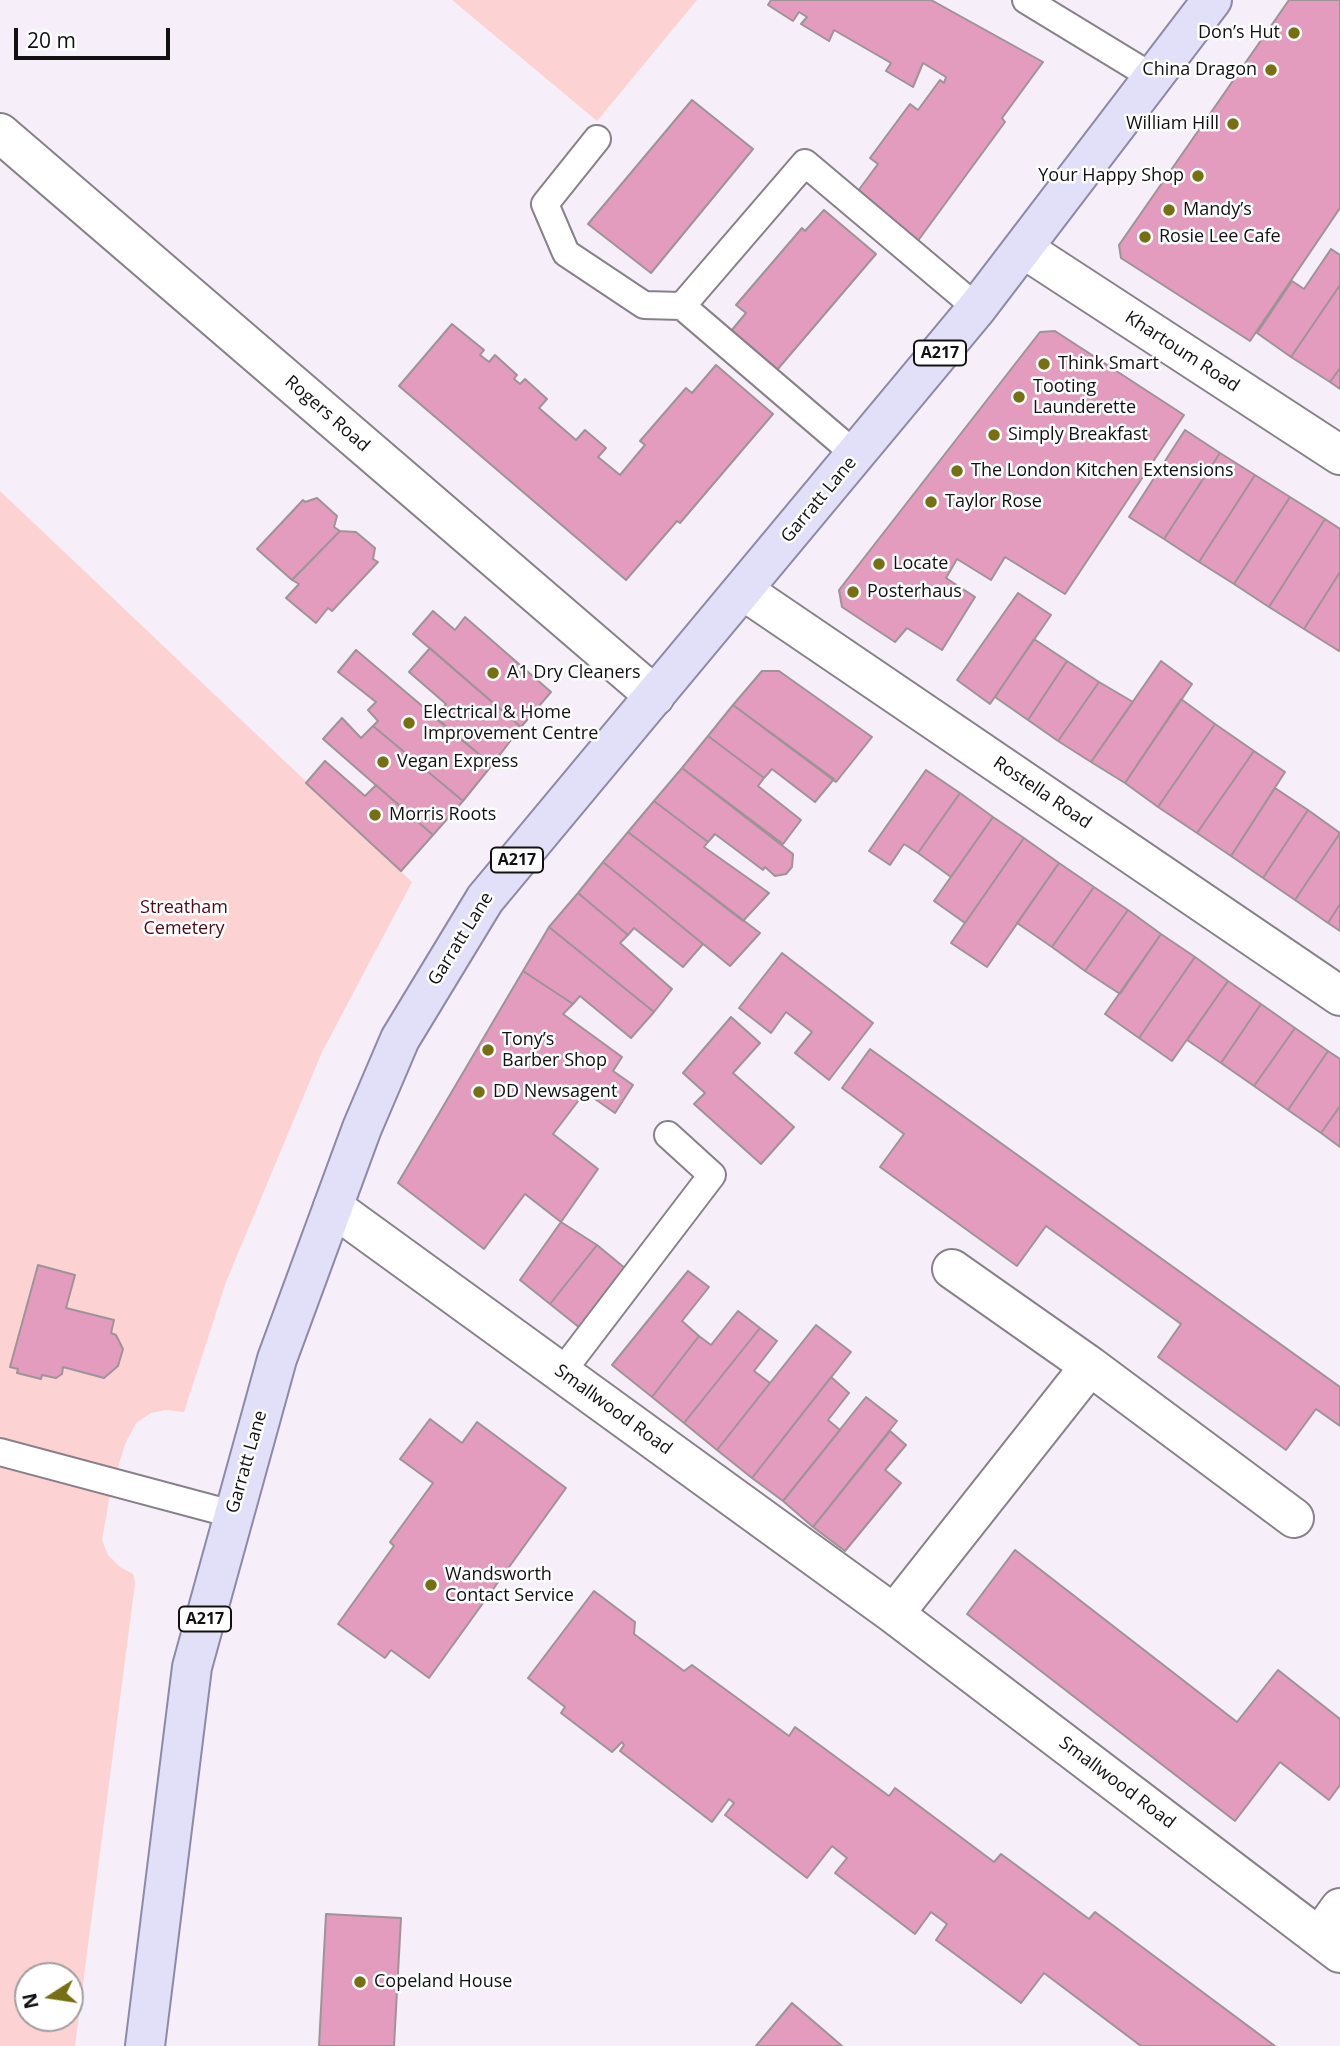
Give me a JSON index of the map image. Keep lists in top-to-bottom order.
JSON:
{
  "streets": {
    "main road": ["A217", "Garratt Lane"],
    "street": [
      "Khartoum Road",
      "Rogers Road",
      "Rostella Road",
      "Smallwood Road"
    ]
  },
  "crossings": [
    ["Khartoum Road", "Garratt Lane"],
    ["Rogers Road", "Garratt Lane"],
    ["Garratt Lane", "Rostella Road"],
    ["Garratt Lane", "Smallwood Road"]
  ],
  "parks": ["Streatham Cemetery"],
  "places": [
    "Don’s Hut",
    "China Dragon",
    "William Hill",
    "Your Happy Shop",
    "Mandy’s",
    "Rosie Lee Cafe",
    "Think Smart",
    "Tooting Launderette",
    "Simply Breakfast",
    "The London Kitchen Extensions",
    "Taylor Rose",
    "Locate",
    "Posterhaus",
    "A1 Dry Cleaners",
    "Electrical & Home Improvement Centre",
    "Vegan Express",
    "Morris Roots",
    "Tony’s Barber Shop",
    "DD Newsagent",
    "Wandsworth Contact Service",
    "Copeland House"
  ],
  "scale_bar": "20 m",
  "north": "left"
}
